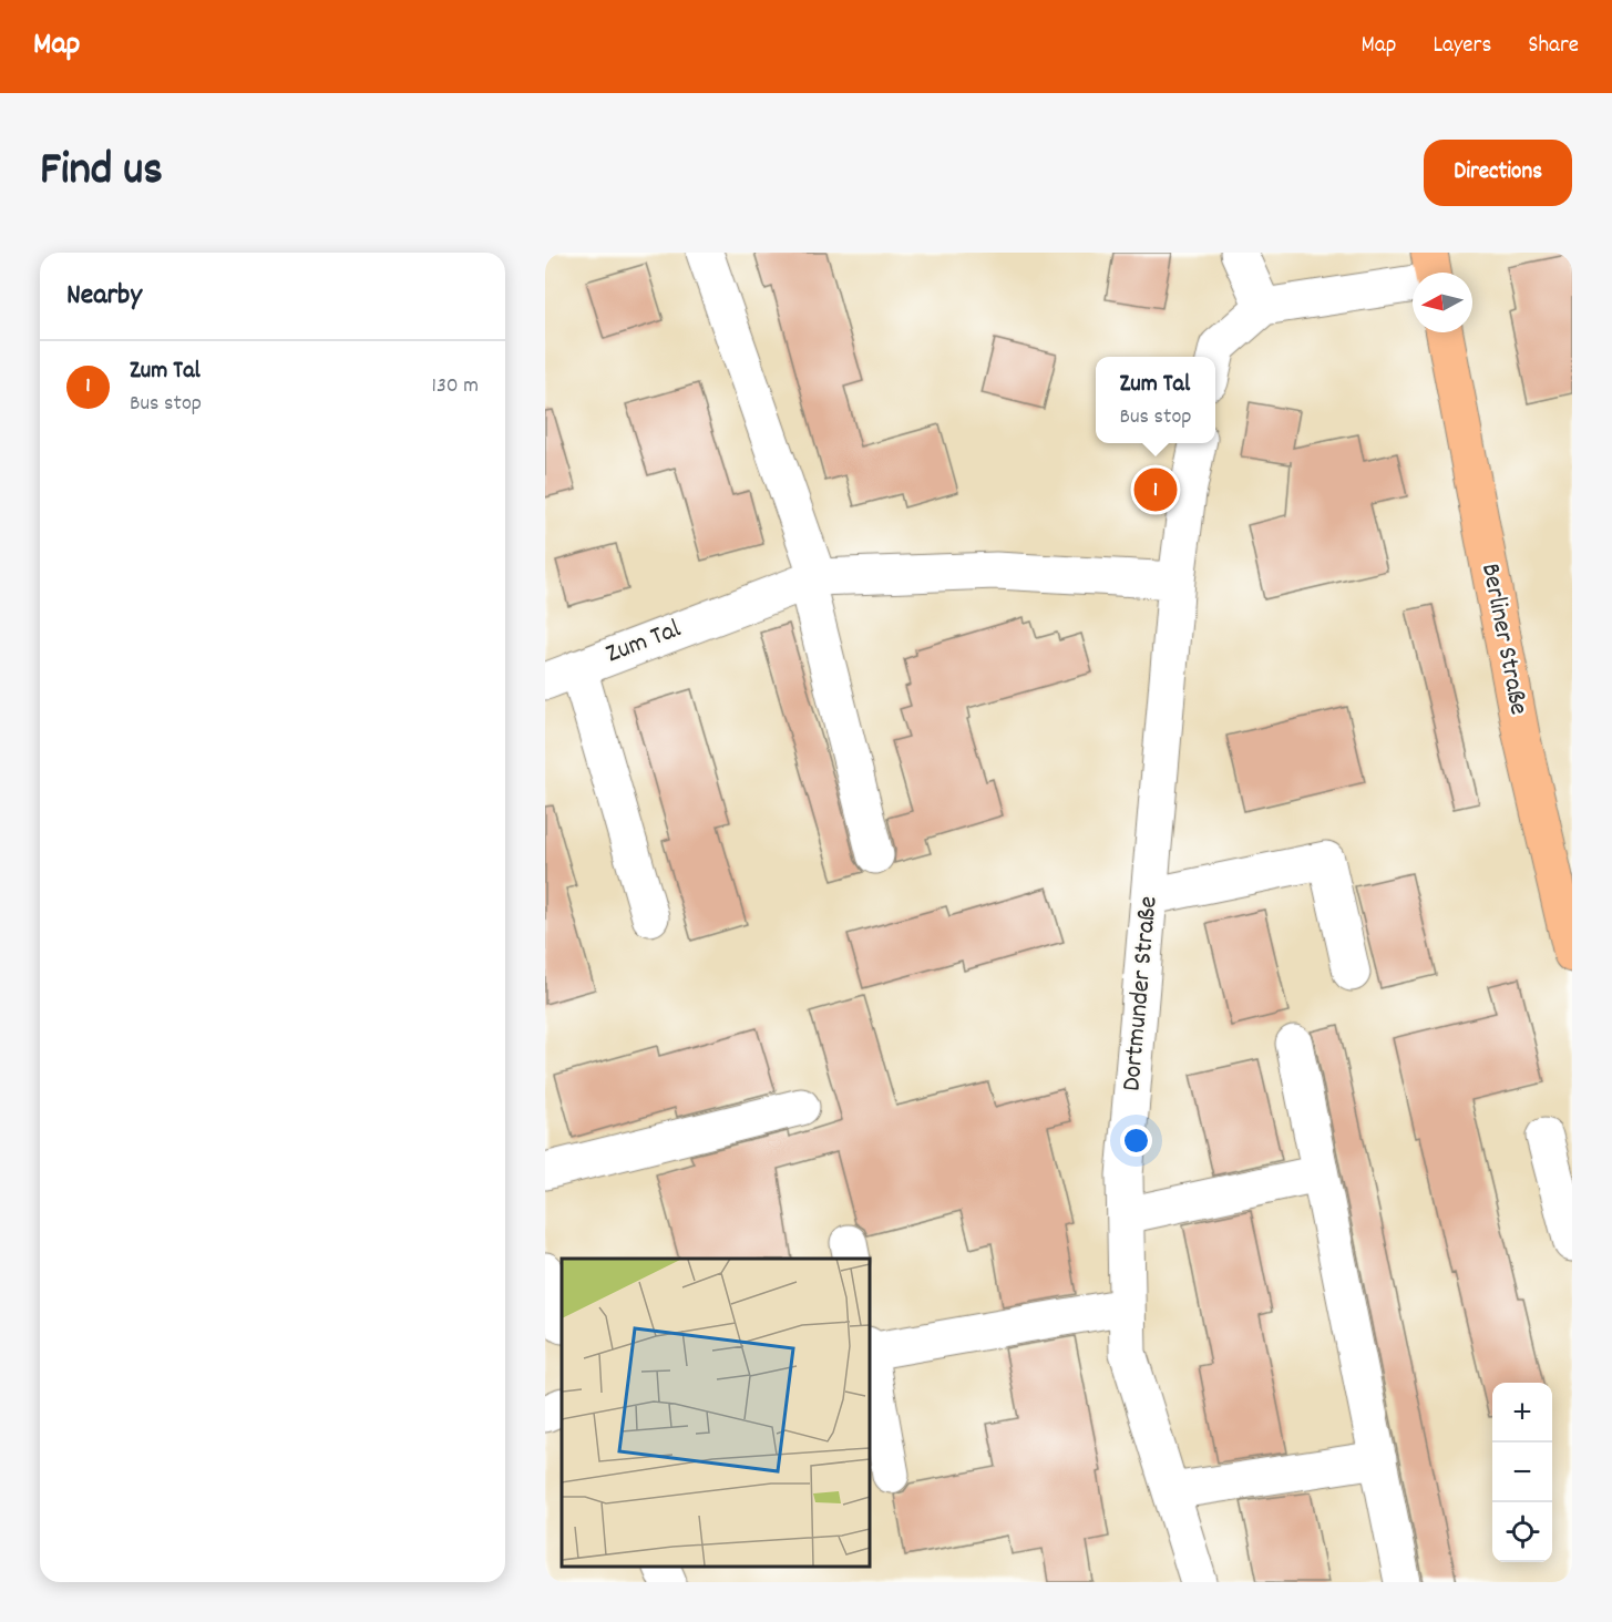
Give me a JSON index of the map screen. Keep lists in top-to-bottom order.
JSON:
{
  "streets": {
    "main road": ["Berliner Straße"],
    "street": ["Zum Tal", "Dortmunder Straße"]
  },
  "crossings": [
    ["Zum Tal", "Dortmunder Straße"]
  ],
  "north": "left",
  "page": {
    "header": "Map",
    "nav": ["Map", "Layers", "Share"],
    "title": "Find us",
    "buttons": "Directions",
    "heading": "Nearby",
    "list": [
      {
        "mark": "1",
        "name": "Zum Tal",
        "note": "Bus stop",
        "value": "130 m"
      }
    ],
    "popup": ["Zum Tal", "Bus stop"],
    "pins": "1",
    "map_buttons": ["+", "−"]
  }
}
